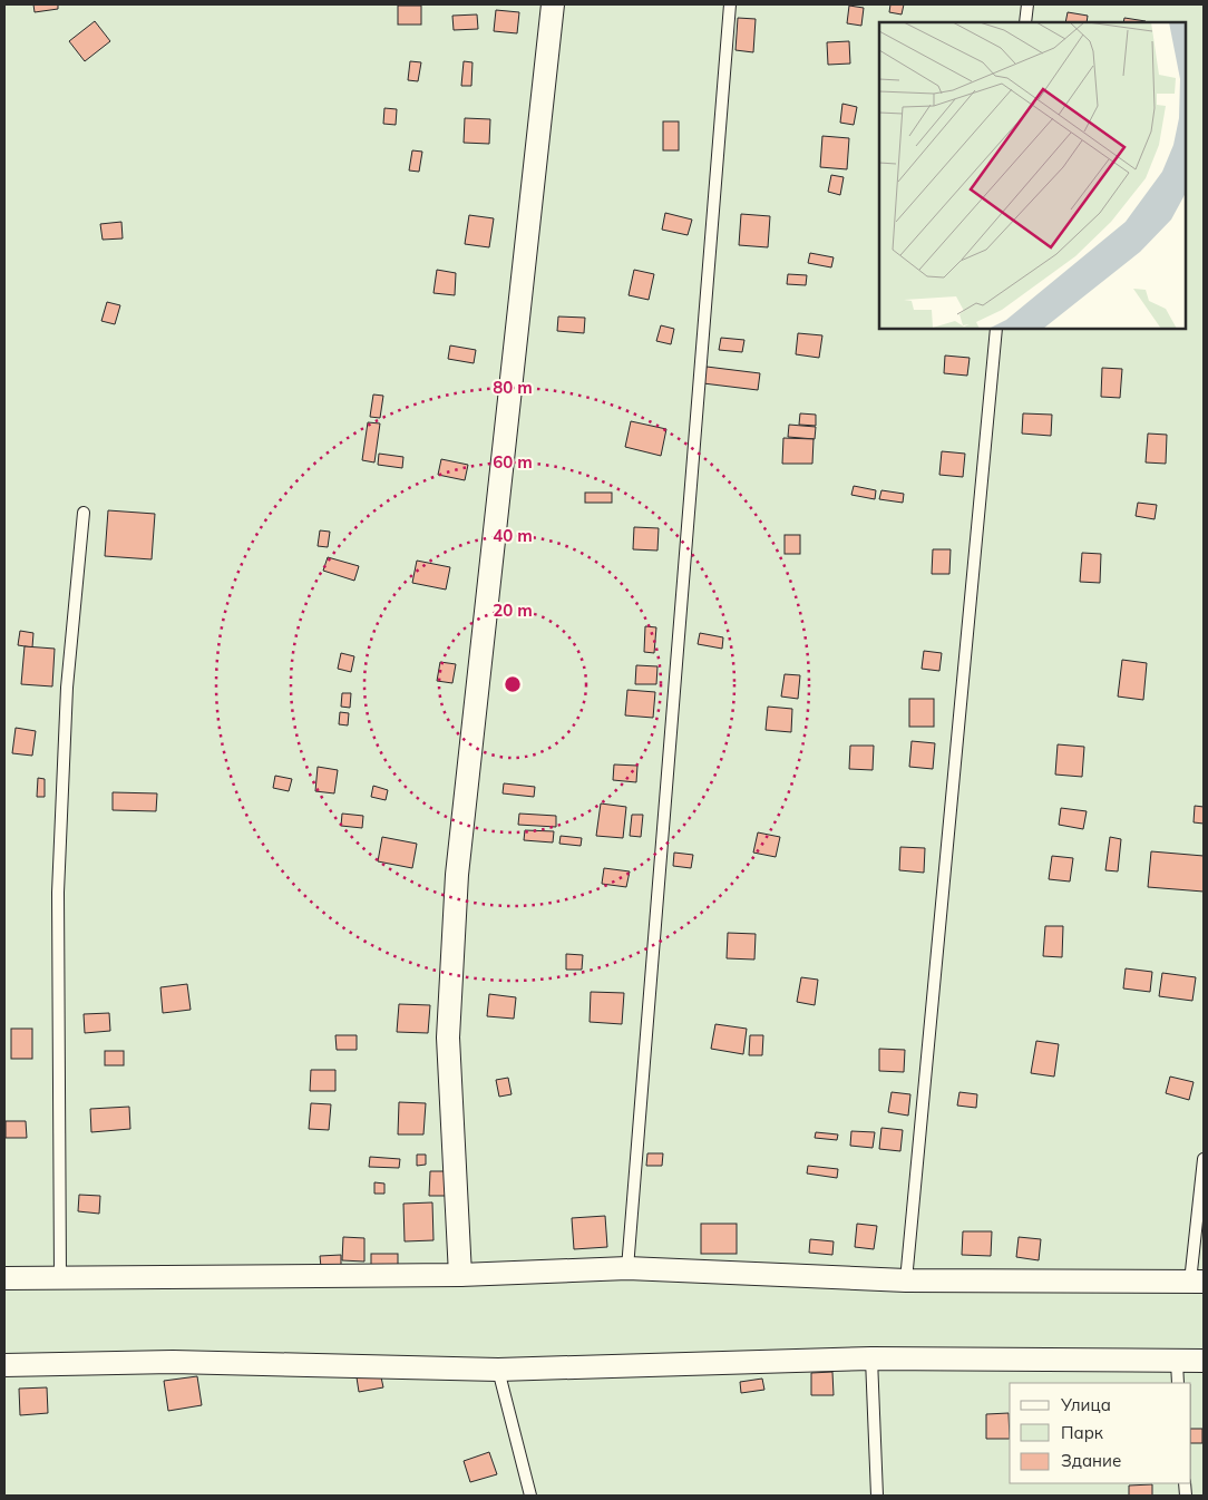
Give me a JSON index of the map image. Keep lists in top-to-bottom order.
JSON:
{
  "legend": ["Улица", "Парк", "Здание"],
  "rings": [
    "80 m",
    "60 m",
    "40 m",
    "20 m"
  ]
}
